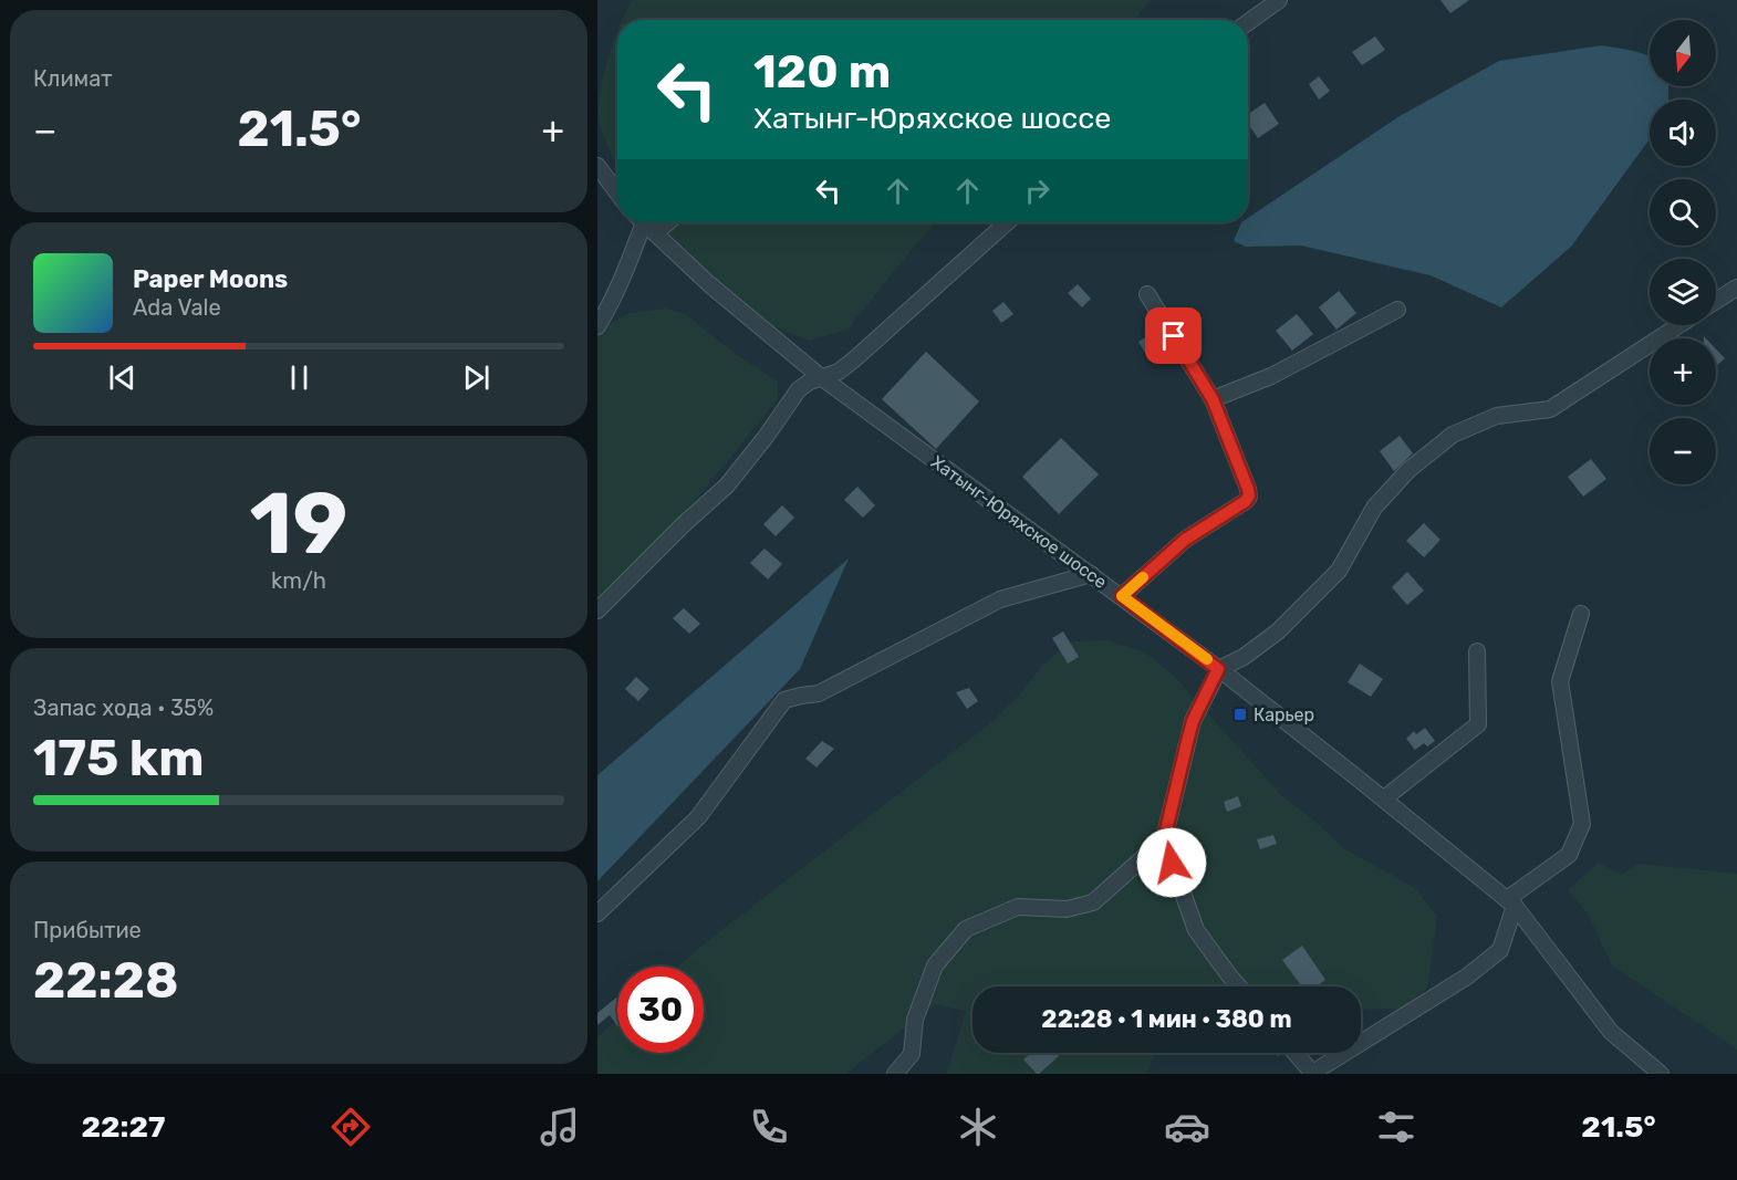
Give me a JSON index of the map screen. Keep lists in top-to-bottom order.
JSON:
{
  "streets": {
    "street": ["Хатынг-Юряхское шоссе"]
  },
  "places": {
    "transit": ["Карьер"]
  },
  "north": "bottom",
  "page": {
    "tile": [
      "Климат",
      ["19", "km/h"],
      ["Запас хода · 35%", "175 km"],
      ["Прибытие", "22:28"]
    ],
    "map_buttons": ["+", "−"],
    "turn": ["120 m", "Хатынг-Юряхское шоссе"],
    "heat": ["−", "21.5°", "+"],
    "song": ["Paper Moons", "Ada Vale"],
    "limit": "30",
    "trip": "22:28 · 1 мин · 380 m",
    "tabs": ["22:27", "21.5°"]
  }
}
